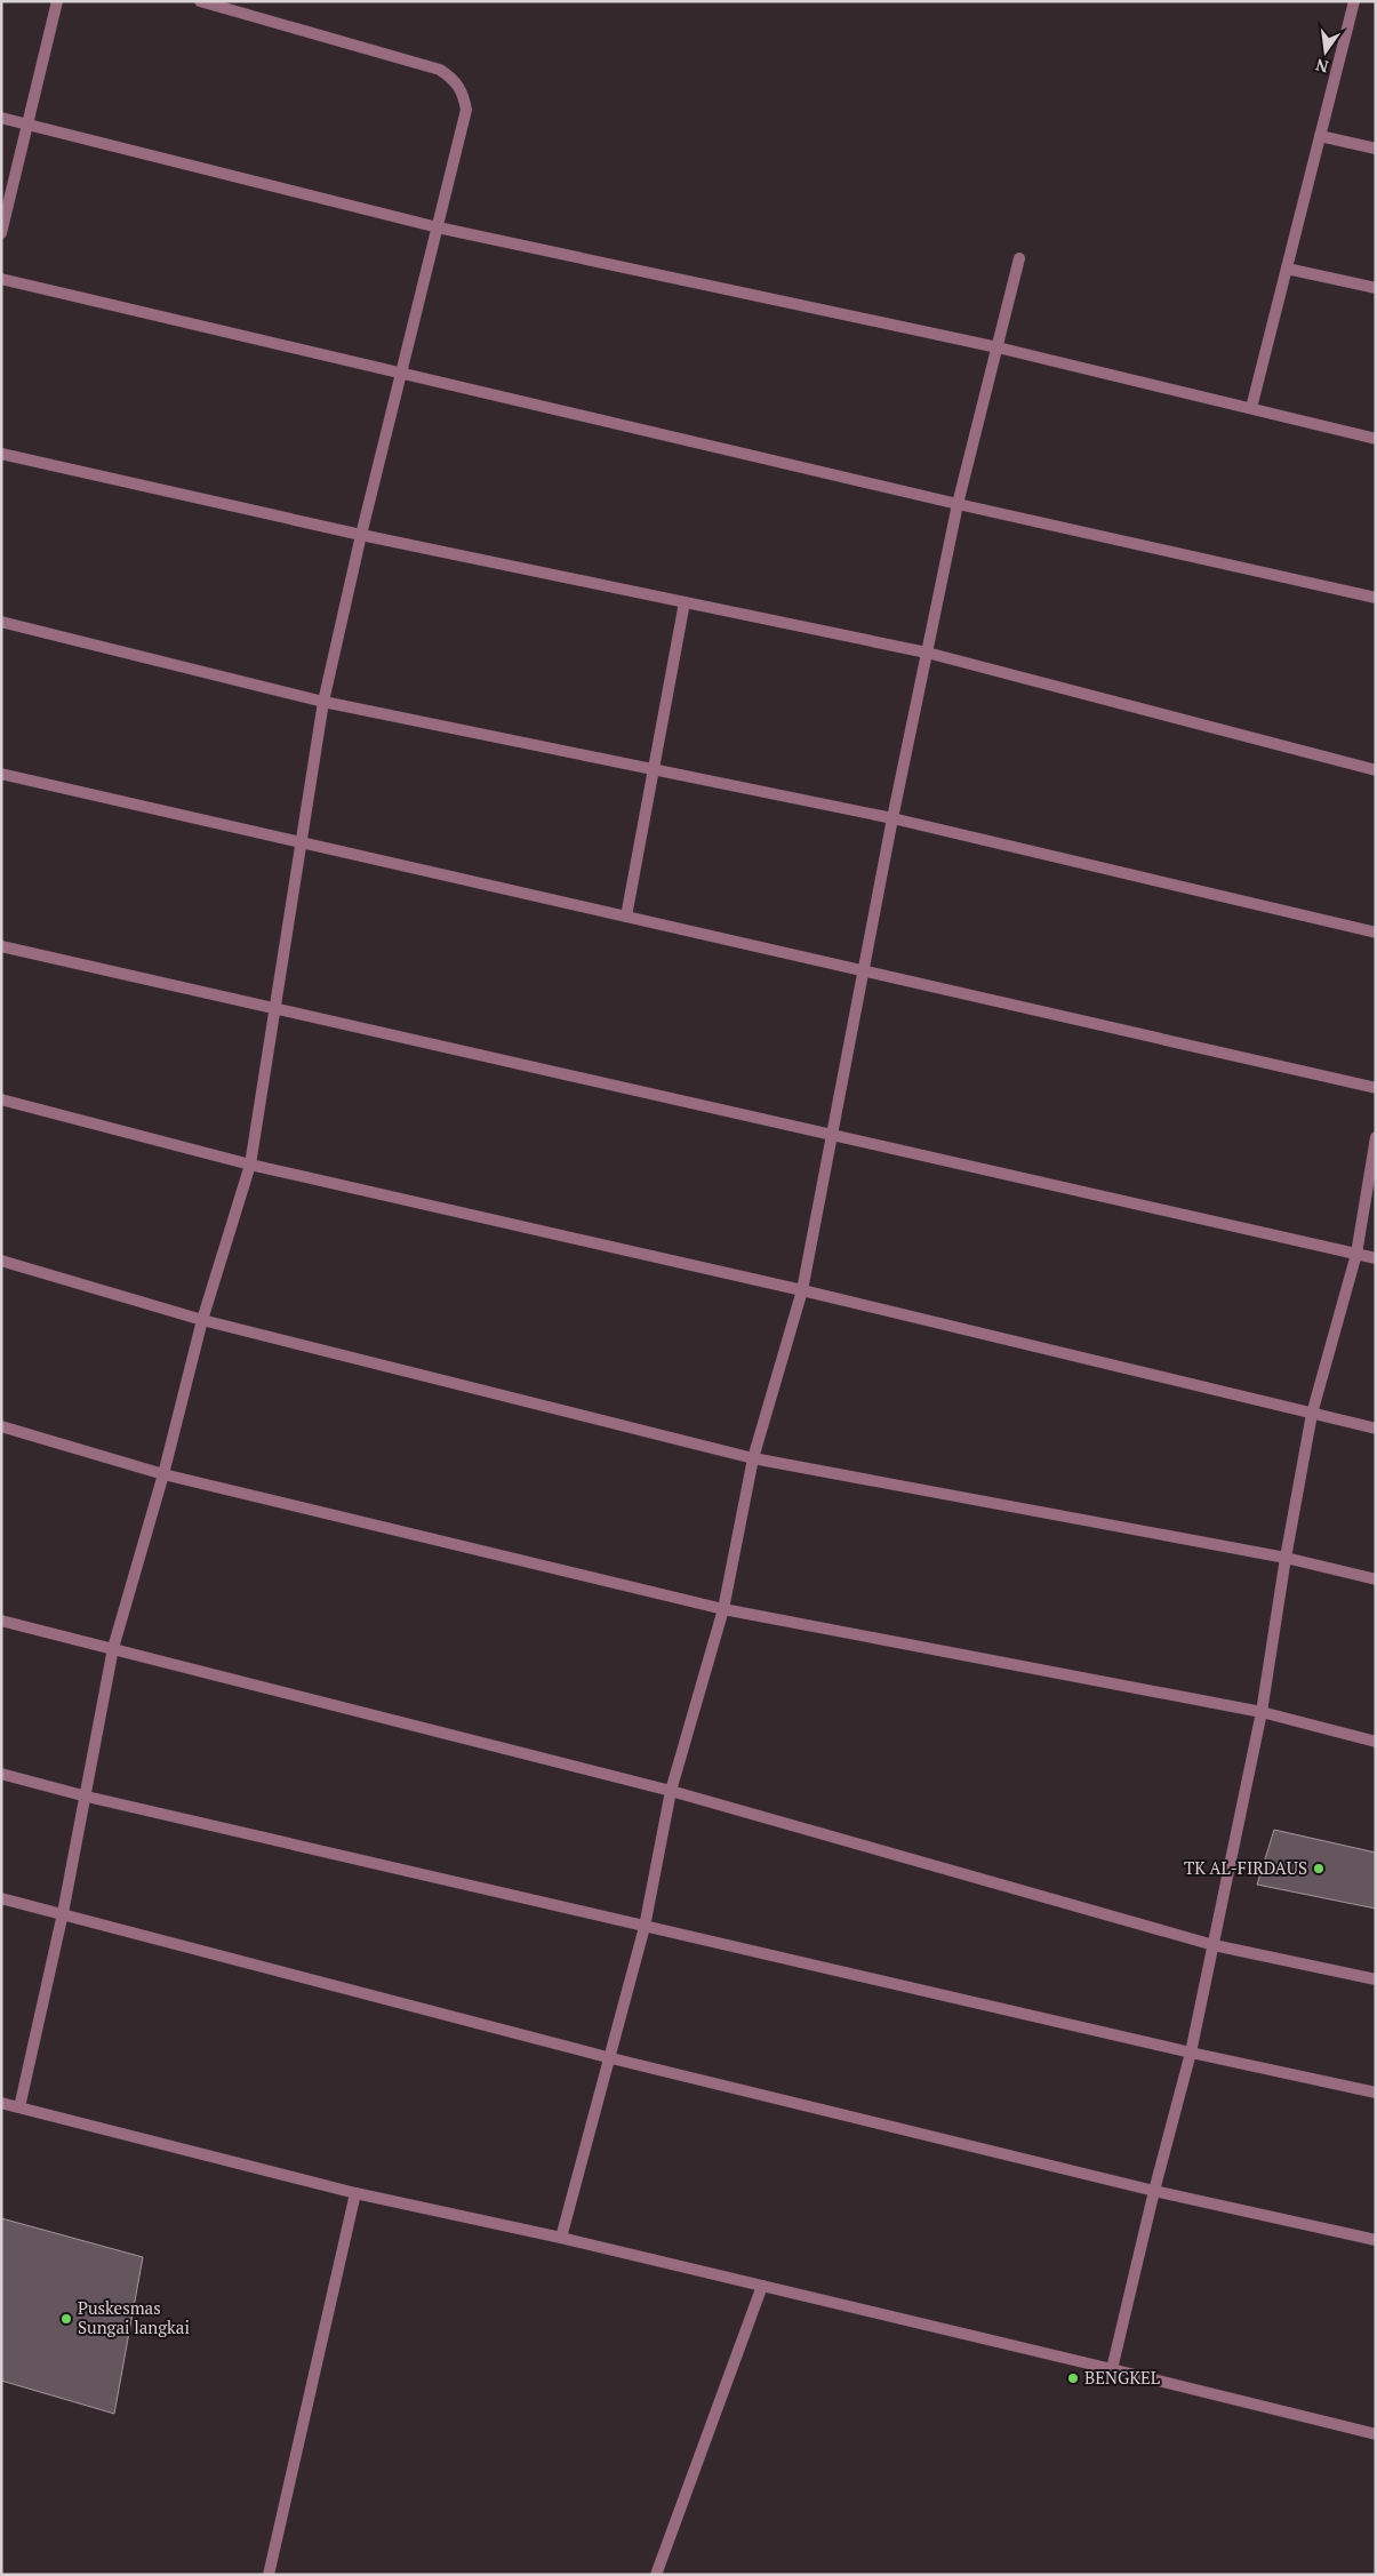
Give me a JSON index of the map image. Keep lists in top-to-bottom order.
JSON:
{
  "places": ["TK AL-FIRDAUS", "Puskesmas Sungai langkai", "BENGKEL"],
  "north": "bottom"
}
